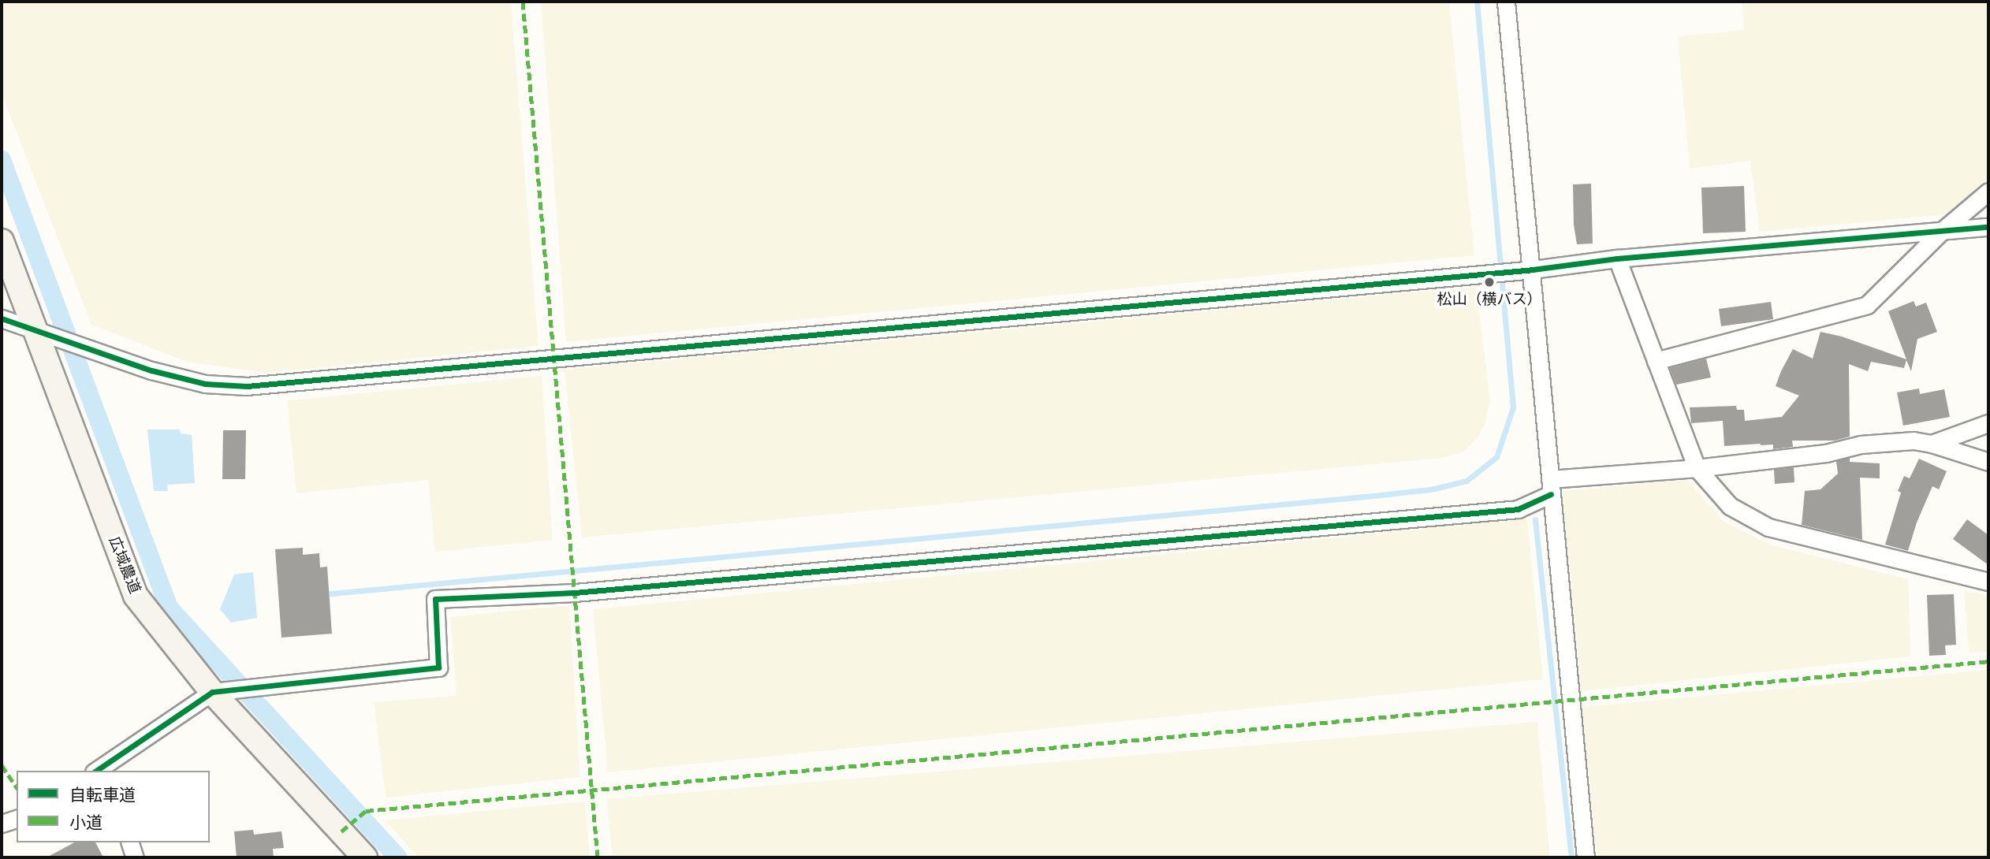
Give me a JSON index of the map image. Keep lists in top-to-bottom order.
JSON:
{
  "streets": {
    "street": ["広域農道"]
  },
  "places": ["松山（横バス）"],
  "legend": ["自転車道", "小道"]
}
